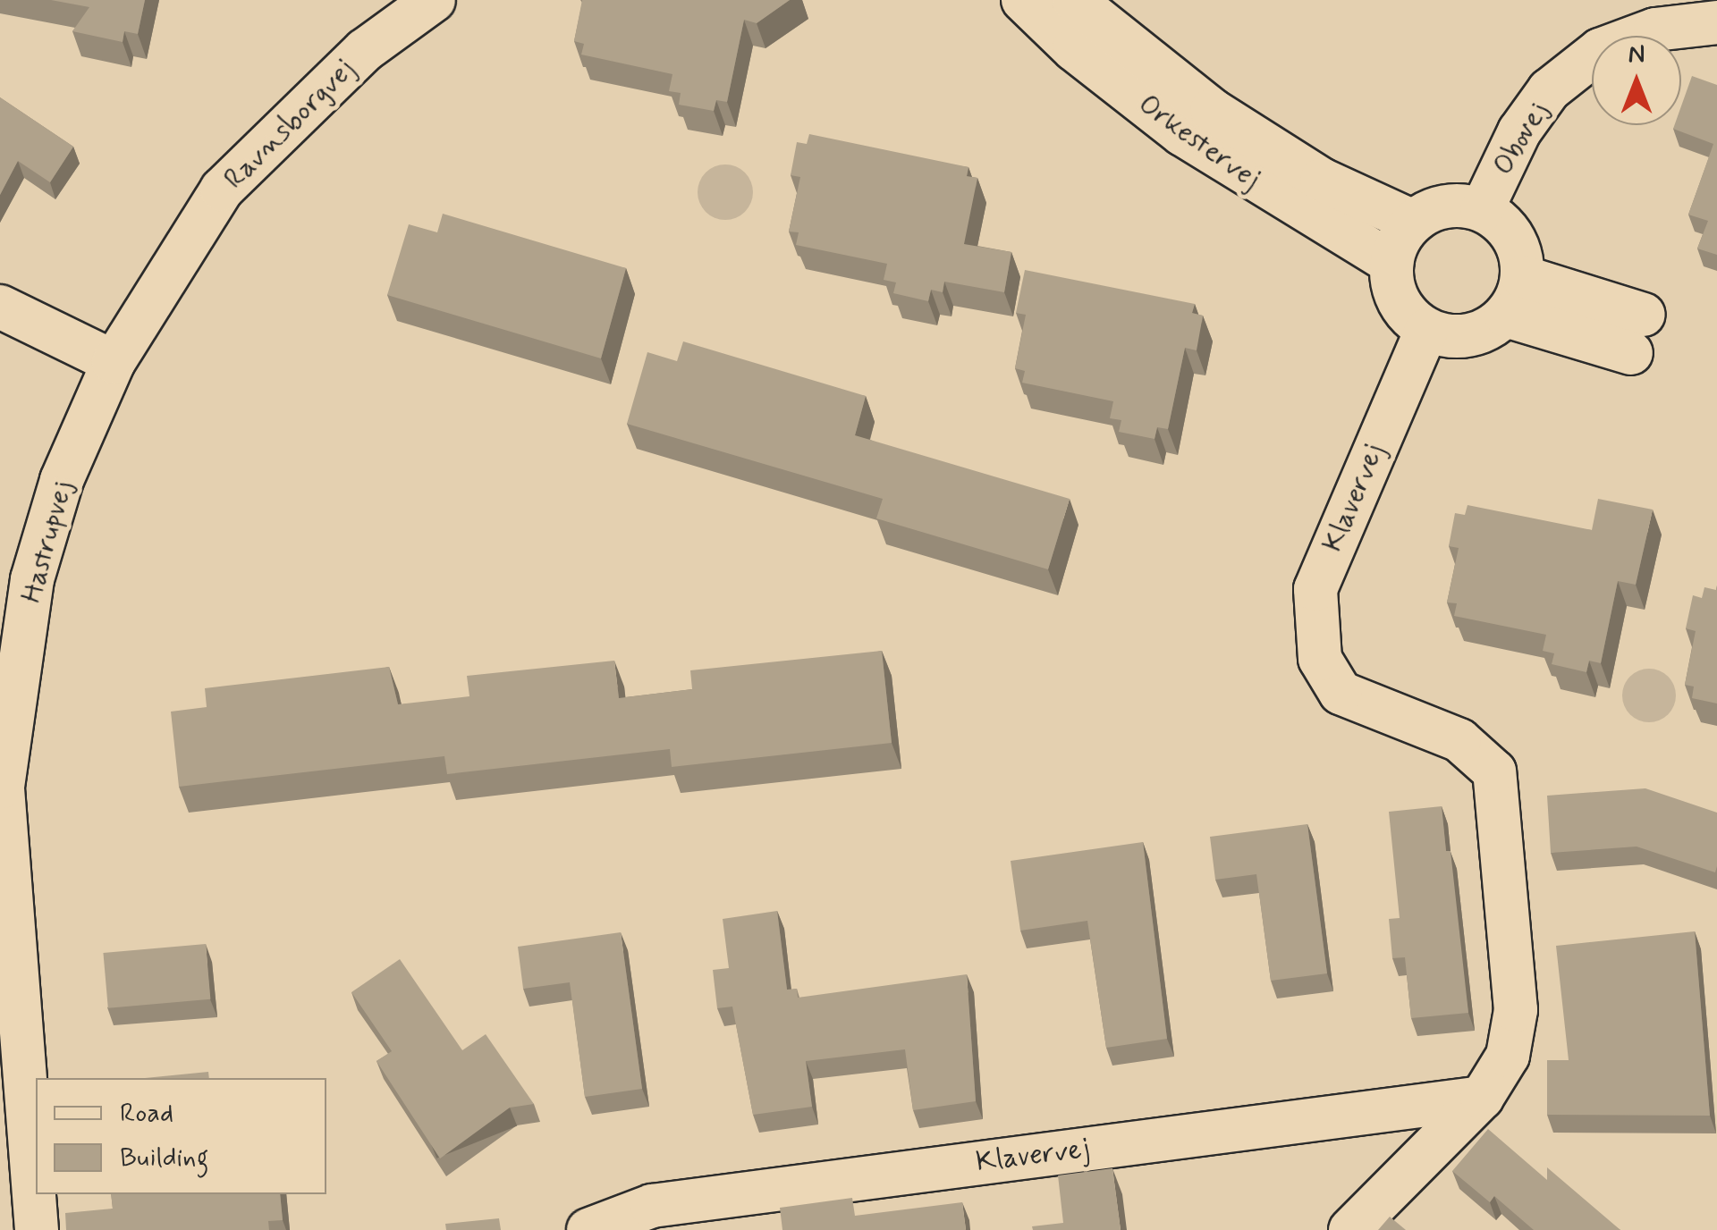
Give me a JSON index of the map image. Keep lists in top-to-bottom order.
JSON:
{
  "streets": {
    "street": [
      "Ravnsborgvej",
      "Obovej",
      "Orkestervej",
      "Klavervej",
      "Hastrupvej"
    ]
  },
  "crossings": [
    ["Ravnsborgvej", "Hastrupvej"],
    ["Obovej", "Orkestervej"],
    ["Obovej", "Klavervej"],
    ["Orkestervej", "Klavervej"]
  ],
  "legend": ["Road", "Building"],
  "north": "top"
}
